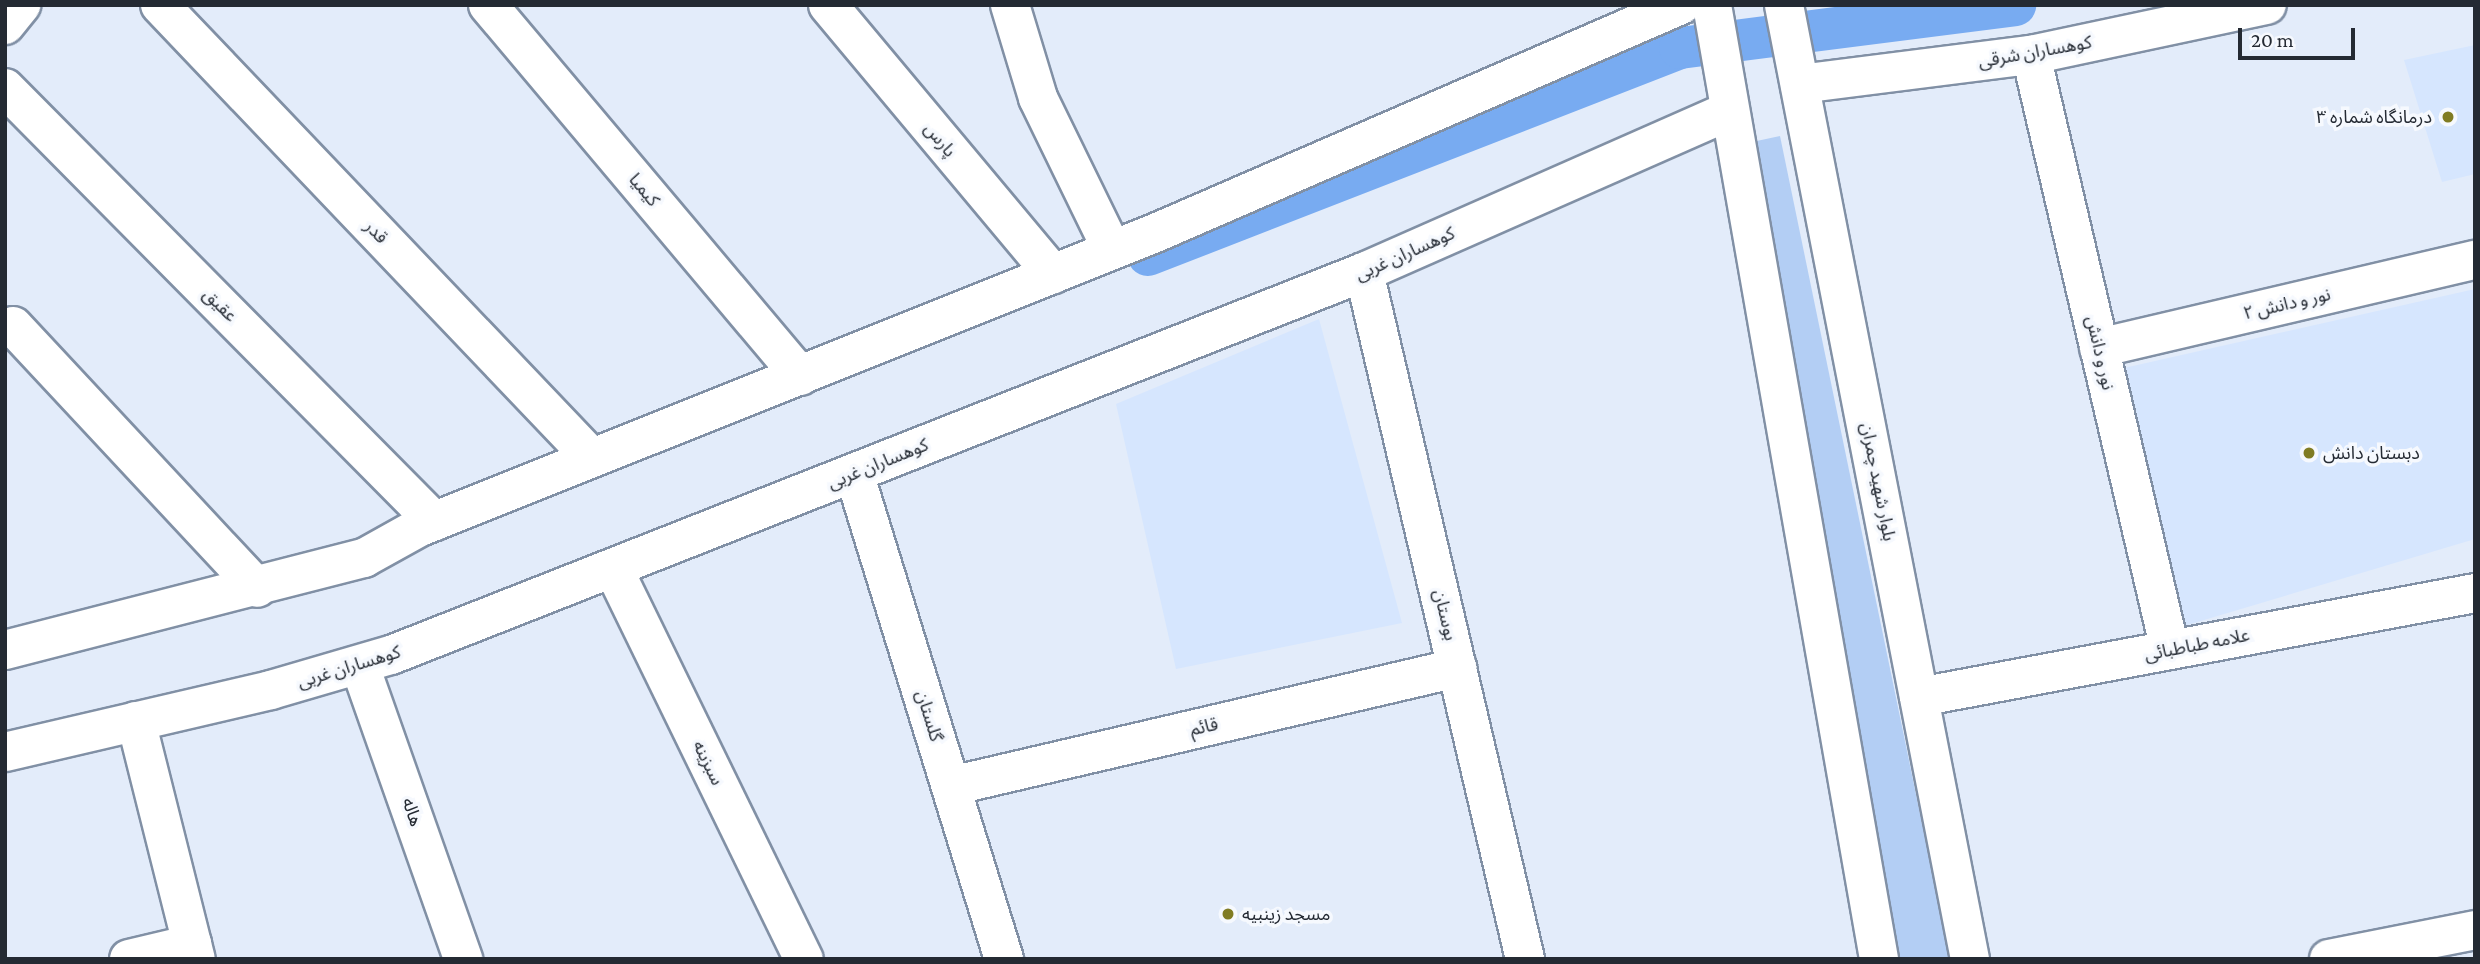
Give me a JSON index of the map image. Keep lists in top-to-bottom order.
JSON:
{
  "streets": {
    "street": [
      "کوهساران شرقی",
      "پارس",
      "کیمیا",
      "قدر",
      "کوهساران غربی",
      "نور و دانش ۲",
      "عقیق",
      "نور و دانش",
      "بلوار شهید چمران",
      "بوستان",
      "علامه طباطبائی",
      "گلستان",
      "قائم",
      "سبزینه",
      "هاله"
    ]
  },
  "crossings": [
    ["کوهساران شرقی", "نور و دانش"],
    ["کوهساران شرقی", "بلوار شهید چمران"],
    ["کوهساران غربی", "بوستان"],
    ["کوهساران غربی", "گلستان"],
    ["کوهساران غربی", "سبزینه"],
    ["کوهساران غربی", "هاله"],
    ["نور و دانش ۲", "نور و دانش"],
    ["نور و دانش", "علامه طباطبائی"],
    ["بلوار شهید چمران", "علامه طباطبائی"],
    ["بوستان", "قائم"],
    ["گلستان", "قائم"]
  ],
  "places": ["درمانگاه شماره ۳", "دبستان دانش", "مسجد زینبیه"],
  "scale_bar": "20 m"
}
